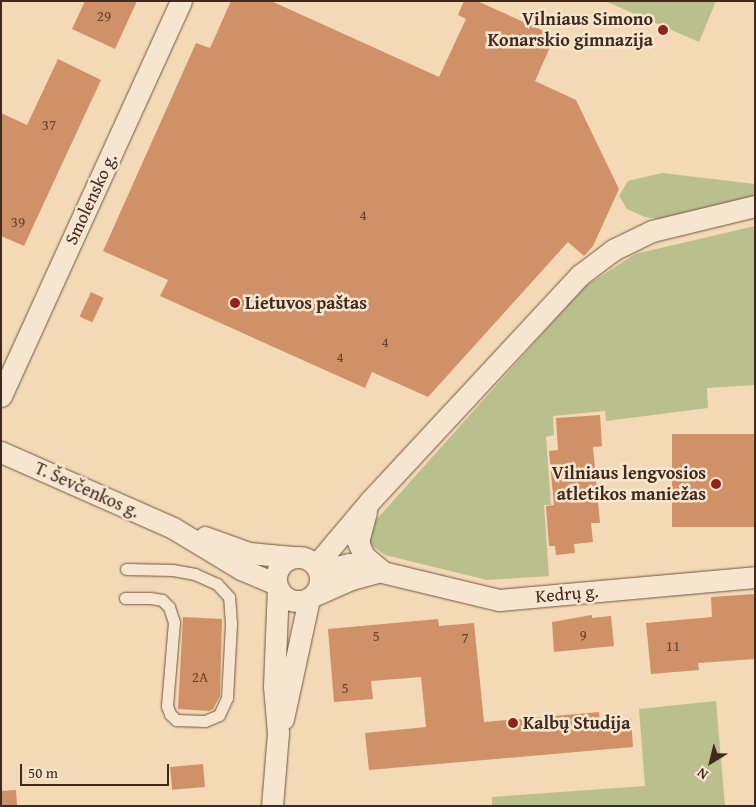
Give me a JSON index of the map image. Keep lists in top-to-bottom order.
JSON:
{
  "streets": {
    "street": ["Smolensko g.", "T. Ševčenkos g.", "Kedrų g."]
  },
  "crossings": [
    ["T. Ševčenkos g.", "Kedrų g."]
  ],
  "places": [
    "Vilniaus Simono Konarskio gimnazija",
    "Lietuvos paštas",
    "Vilniaus lengvosios atletikos maniežas",
    "Kalbų Studija"
  ],
  "house_numbers": [
    "29",
    "37",
    "4",
    "39",
    "4",
    "4",
    "9",
    "5",
    "7",
    "11",
    "2A",
    "5"
  ],
  "scale_bar": "50 m",
  "north": "bottom left"
}
